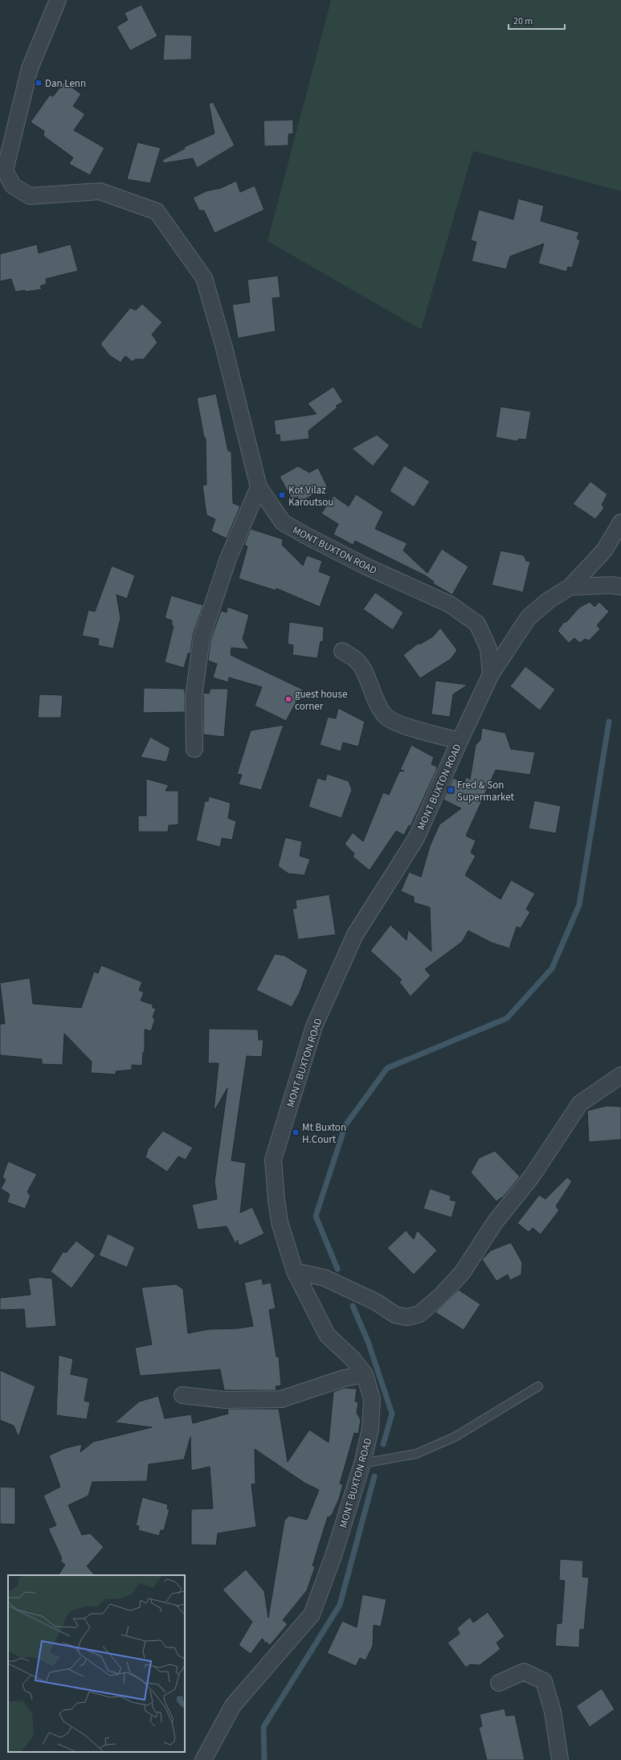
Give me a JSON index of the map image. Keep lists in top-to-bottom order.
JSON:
{
  "streets": {
    "street": ["MONT BUXTON ROAD"]
  },
  "places": {
    "transit": [
      "Dan Lenn",
      "Kot Vilaz Karoutsou",
      "Fred & Son Supermarket",
      "Mt Buxton H.Court"
    ],
    "other": ["guest house corner"]
  },
  "scale_bar": "20 m"
}
